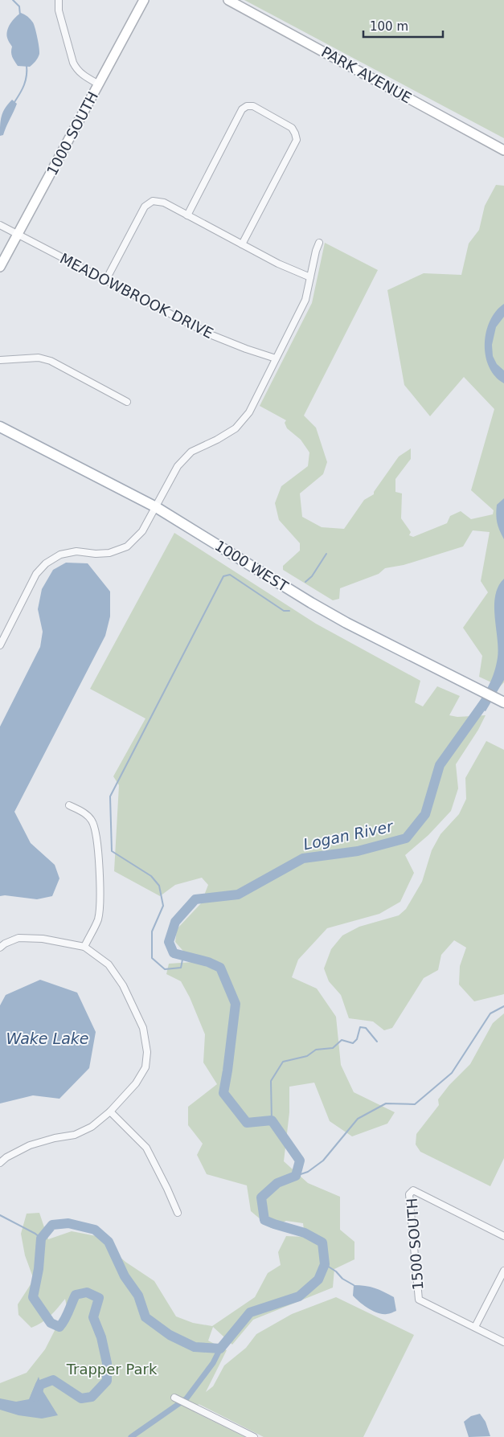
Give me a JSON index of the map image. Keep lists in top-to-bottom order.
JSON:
{
  "streets": {
    "main road": ["1000 WEST"],
    "street": [
      "PARK AVENUE",
      "1000 SOUTH",
      "MEADOWBROOK DRIVE",
      "1500 SOUTH"
    ]
  },
  "crossings": [
    ["1000 SOUTH", "MEADOWBROOK DRIVE"]
  ],
  "water": ["Logan River", "Wake Lake"],
  "parks": ["Trapper Park"],
  "scale_bar": "100 m"
}
